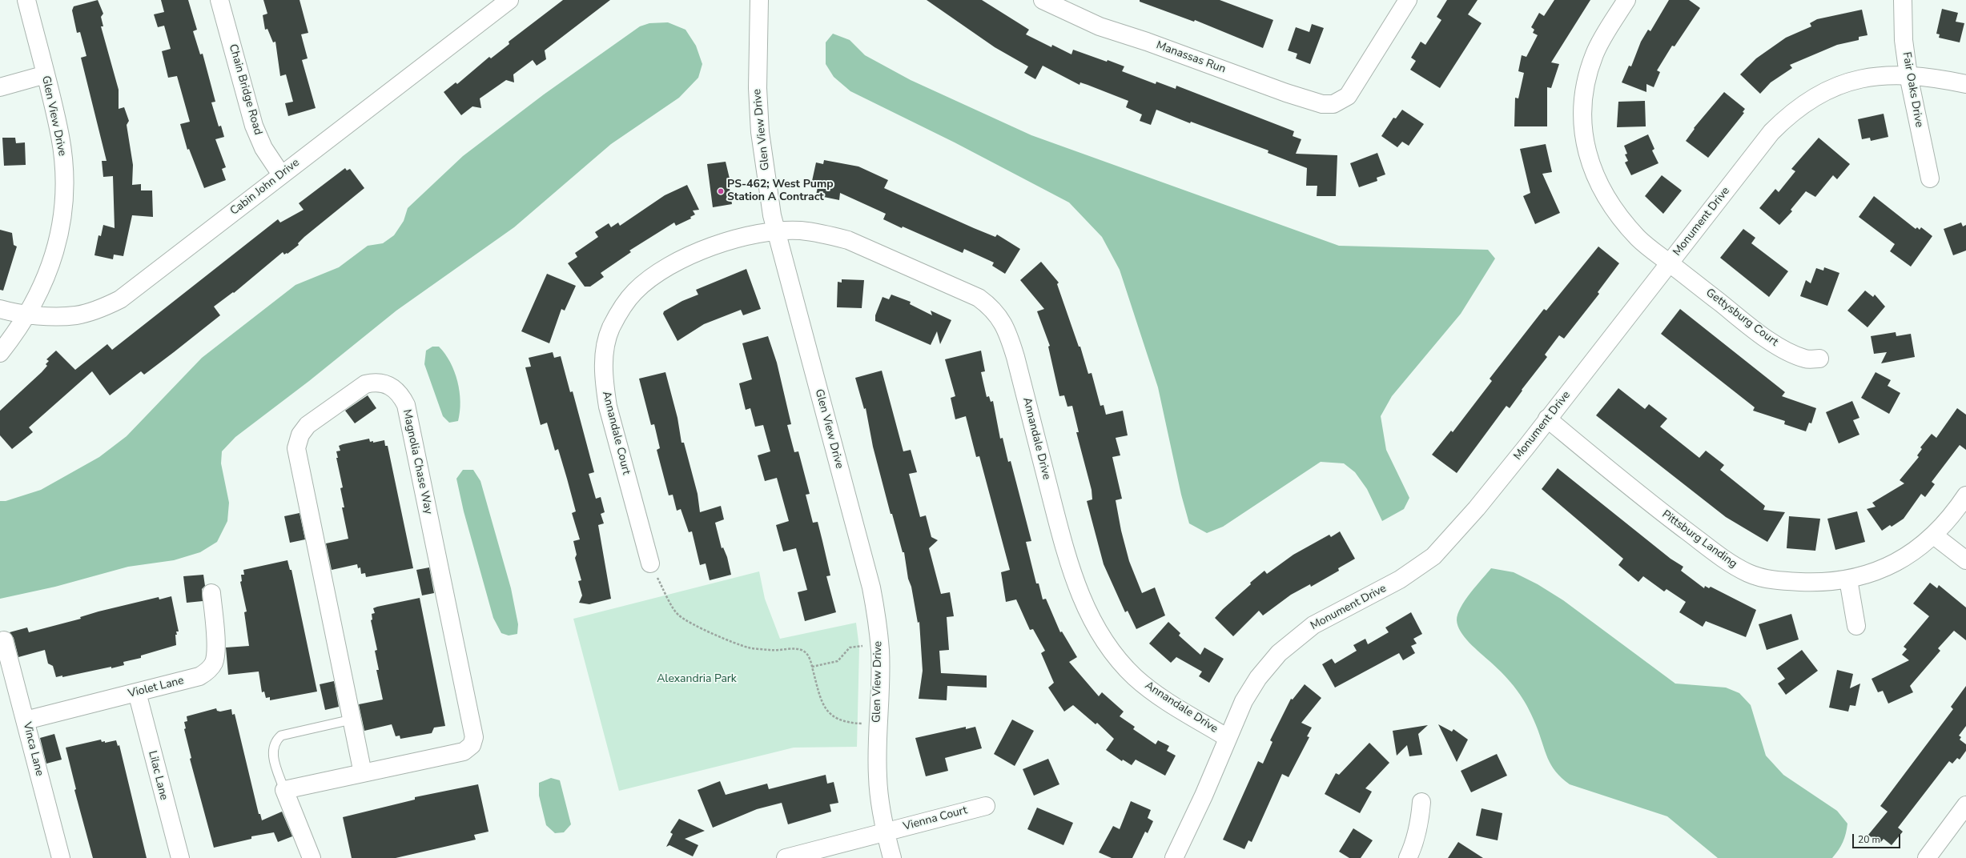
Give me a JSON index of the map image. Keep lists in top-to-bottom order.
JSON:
{
  "streets": {
    "street": [
      "Manassas Run",
      "Chain Bridge Road",
      "Fair Oaks Drive",
      "Glen View Drive",
      "Cabin John Drive",
      "Monument Drive",
      "Gettysburg Court",
      "Annandale Court",
      "Annandale Drive",
      "Magnolia Chase Way",
      "Pittsburg Landing",
      "Violet Lane",
      "Vinca Lane",
      "Lilac Lane",
      "Vienna Court"
    ]
  },
  "crossings": [
    ["Chain Bridge Road", "Cabin John Drive"],
    ["Fair Oaks Drive", "Monument Drive"],
    ["Glen View Drive", "Cabin John Drive"],
    ["Glen View Drive", "Annandale Court"],
    ["Glen View Drive", "Annandale Drive"],
    ["Glen View Drive", "Vienna Court"],
    ["Monument Drive", "Gettysburg Court"],
    ["Monument Drive", "Annandale Drive"],
    ["Monument Drive", "Pittsburg Landing"],
    ["Annandale Court", "Annandale Drive"],
    ["Violet Lane", "Vinca Lane"],
    ["Violet Lane", "Lilac Lane"]
  ],
  "parks": ["Alexandria Park"],
  "places": ["PS-462; West Pump Station A Contract"],
  "scale_bar": "20 m"
}
